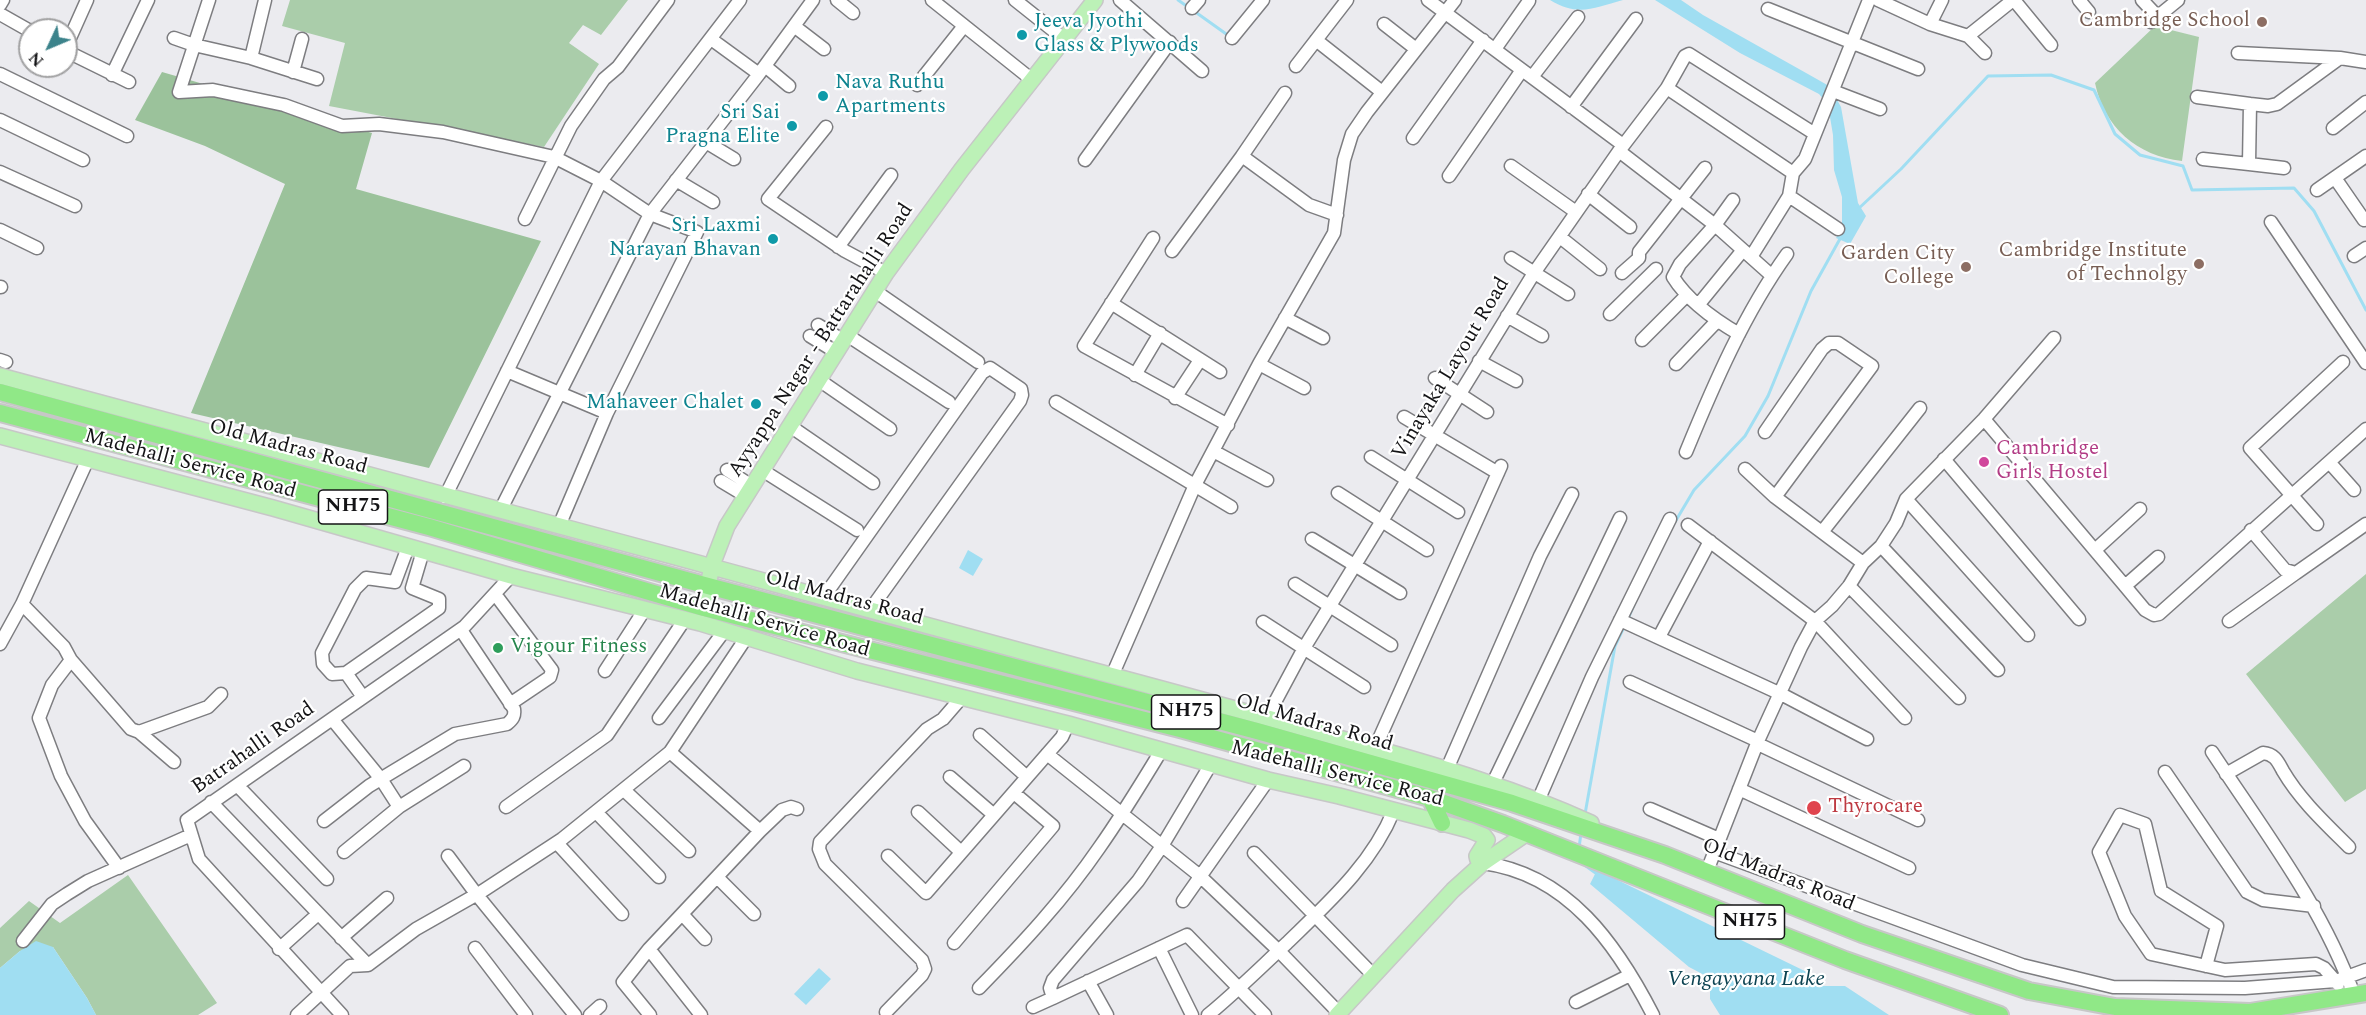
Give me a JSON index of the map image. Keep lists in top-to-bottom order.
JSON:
{
  "streets": {
    "highway": ["Old Madras Road", "NH75"],
    "main road": ["Ayyappa Nagar - Battarahalli Road", "Madehalli Service Road"],
    "street": ["Vinayaka Layout Road", "Batrahalli Road"]
  },
  "crossings": [
    ["Ayyappa Nagar - Battarahalli Road", "Old Madras Road"],
    ["Madehalli Service Road", "Batrahalli Road"]
  ],
  "water": ["Vengayyana Lake"],
  "places": [
    "Cambridge School",
    "Jeeva Jyothi Glass & Plywoods",
    "Nava Ruthu Apartments",
    "Sri Sai Pragna Elite",
    "Sri Laxmi Narayan Bhavan",
    "Cambridge Institute of Technolgy",
    "Garden City College",
    "Mahaveer Chalet",
    "Cambridge Girls Hostel",
    "Vigour Fitness",
    "Thyrocare"
  ],
  "north": "bottom left"
}
